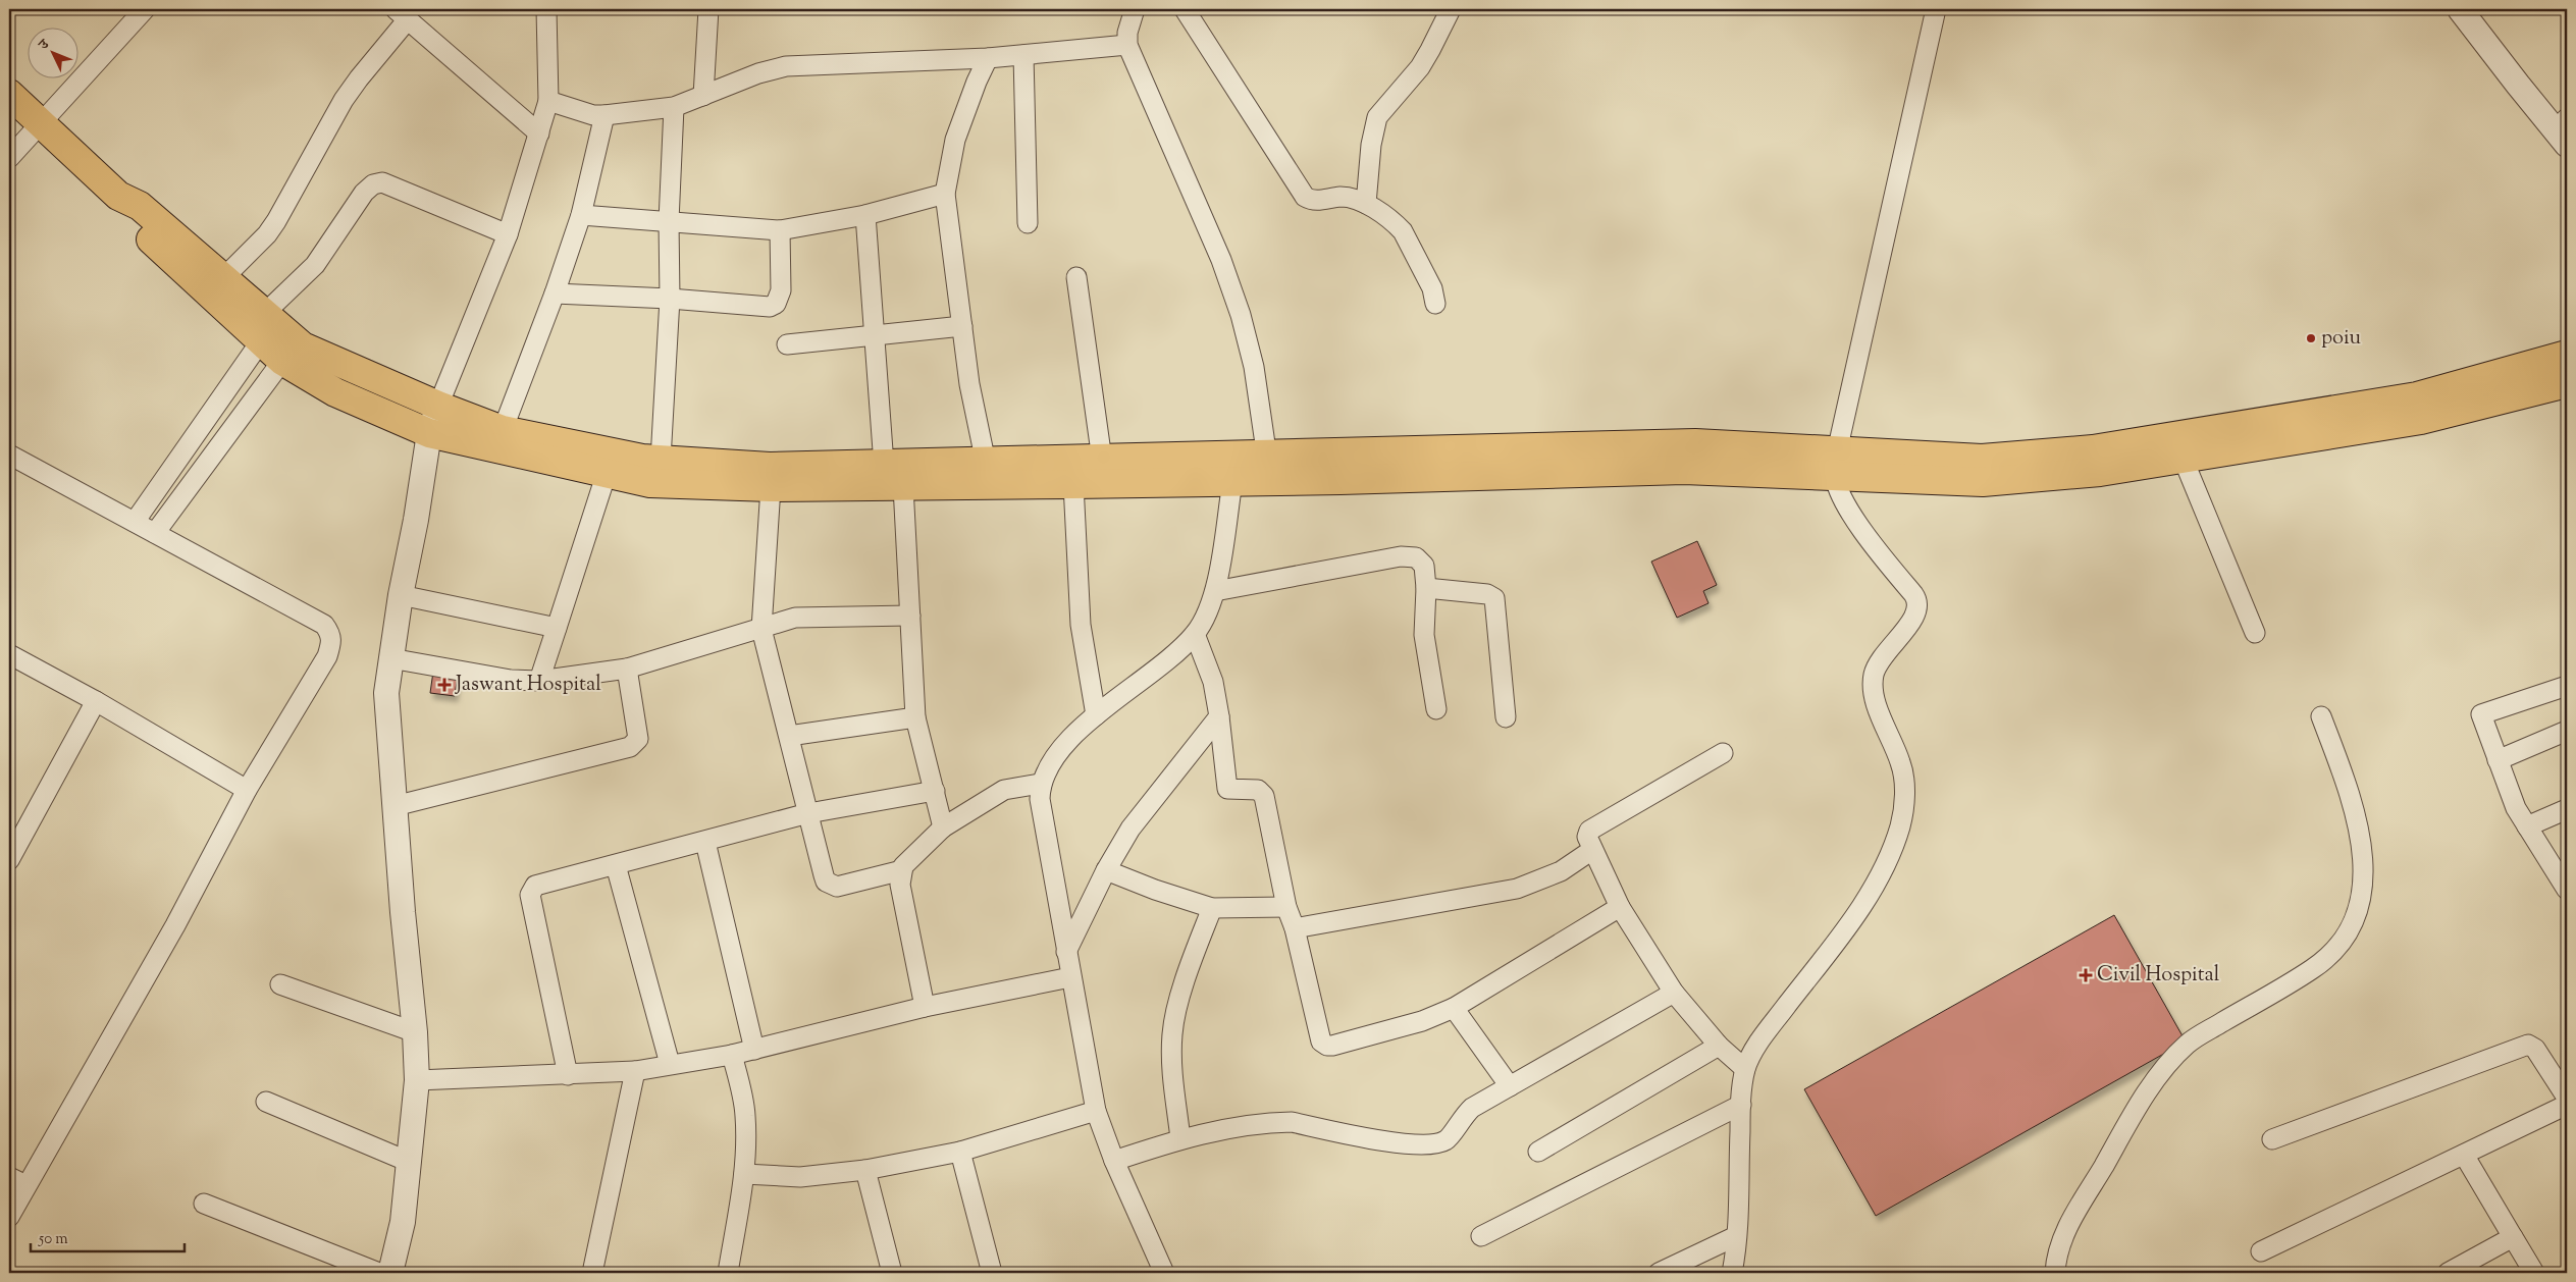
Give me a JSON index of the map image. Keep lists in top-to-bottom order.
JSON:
{
  "places": {
    "other": ["poiu"],
    "health": ["Jaswant Hospital", "Civil Hospital"]
  },
  "scale_bar": "50 m",
  "north": "top left"
}
